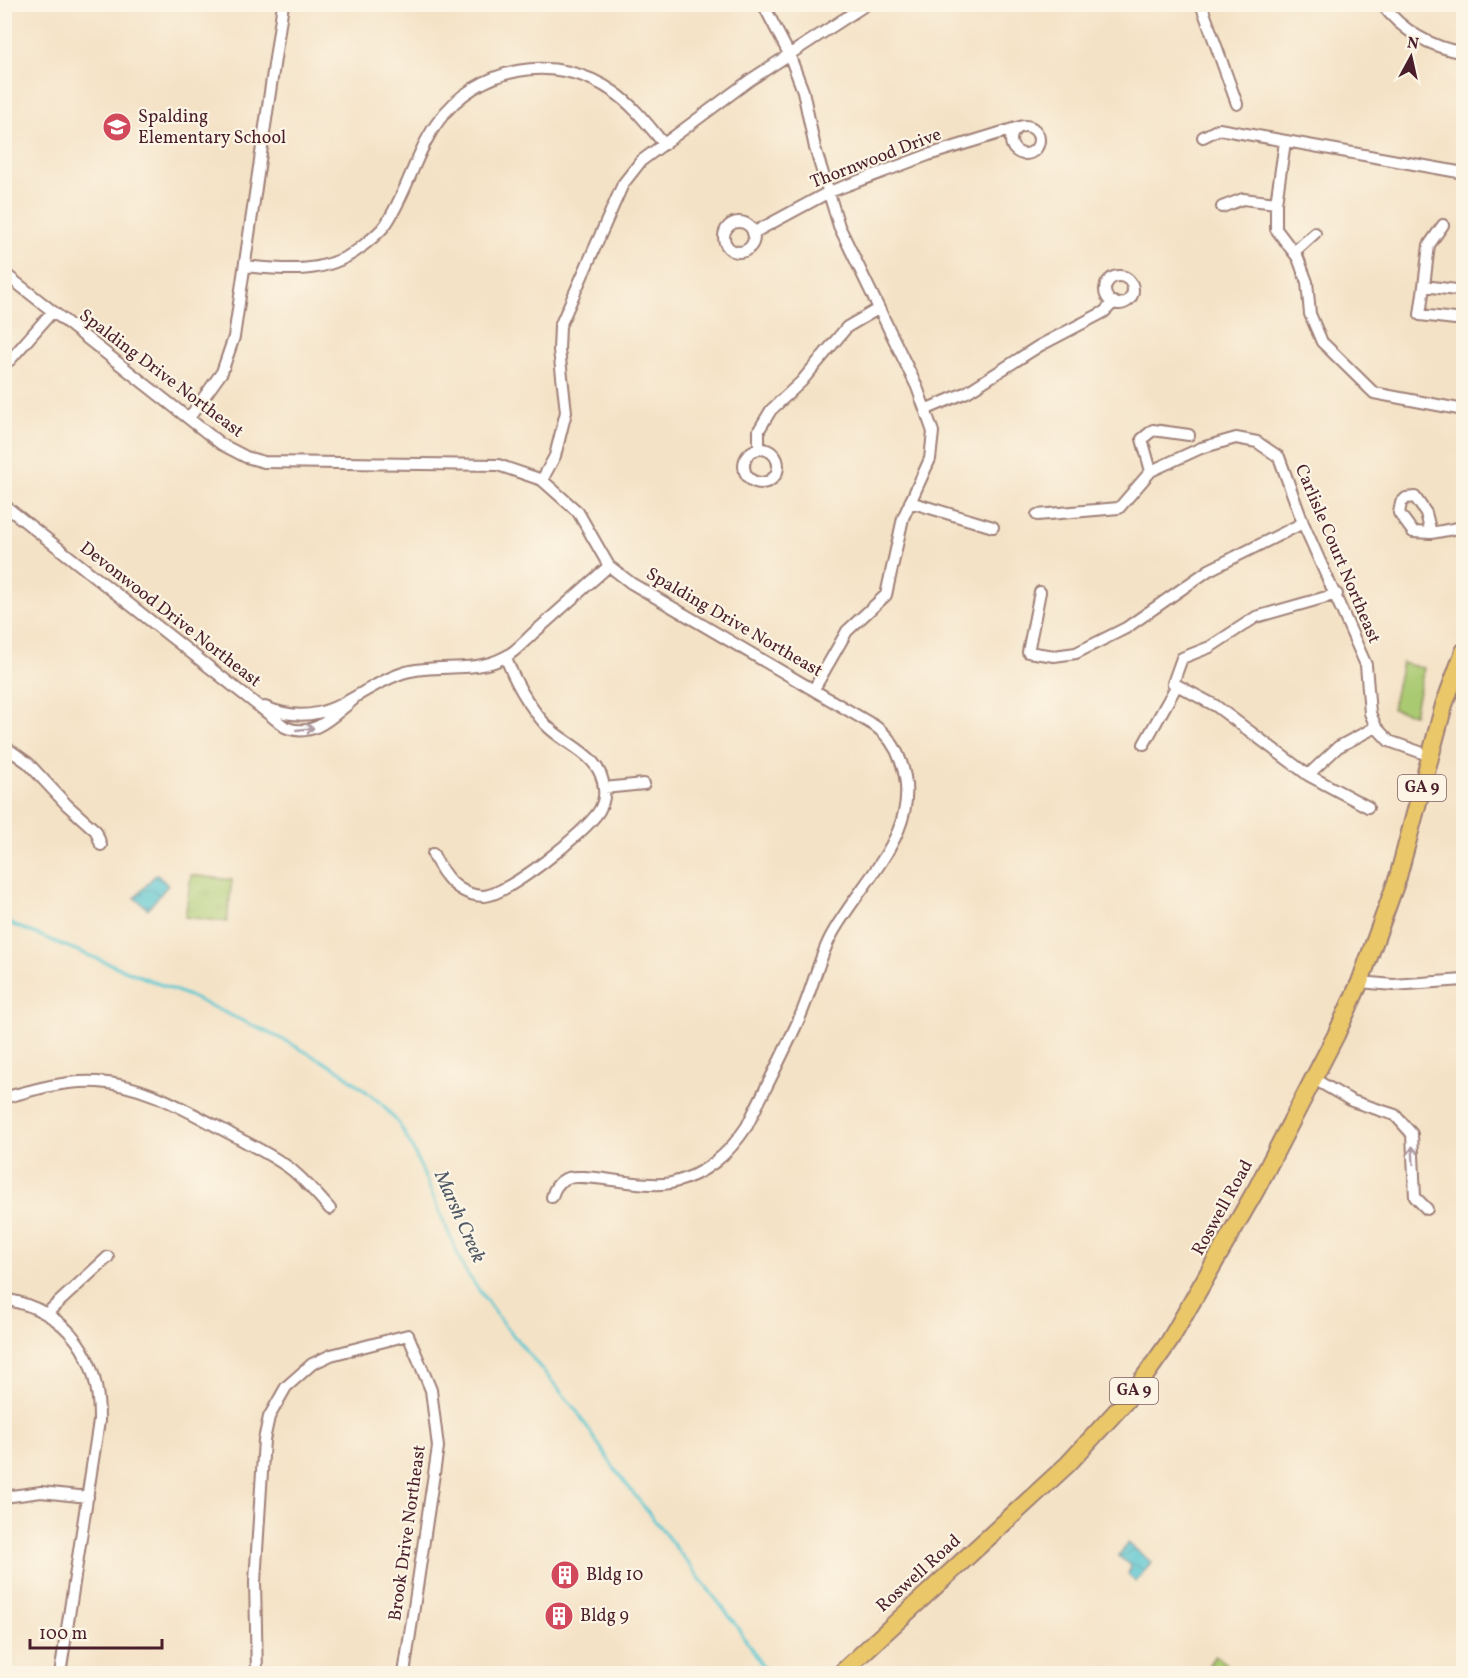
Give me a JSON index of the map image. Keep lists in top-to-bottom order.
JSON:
{
  "streets": {
    "main road": ["GA 9", "Roswell Road"],
    "street": [
      "Thornwood Drive",
      "Spalding Drive Northeast",
      "Carlisle Court Northeast",
      "Devonwood Drive Northeast",
      "Brook Drive Northeast"
    ]
  },
  "crossings": [
    ["Spalding Drive Northeast", "Devonwood Drive Northeast"]
  ],
  "water": ["Marsh Creek"],
  "places": {
    "school or university": ["Spalding Elementary School"],
    "building": ["Bldg 10", "Bldg 9"]
  },
  "scale_bar": "100 m",
  "north": "top"
}
